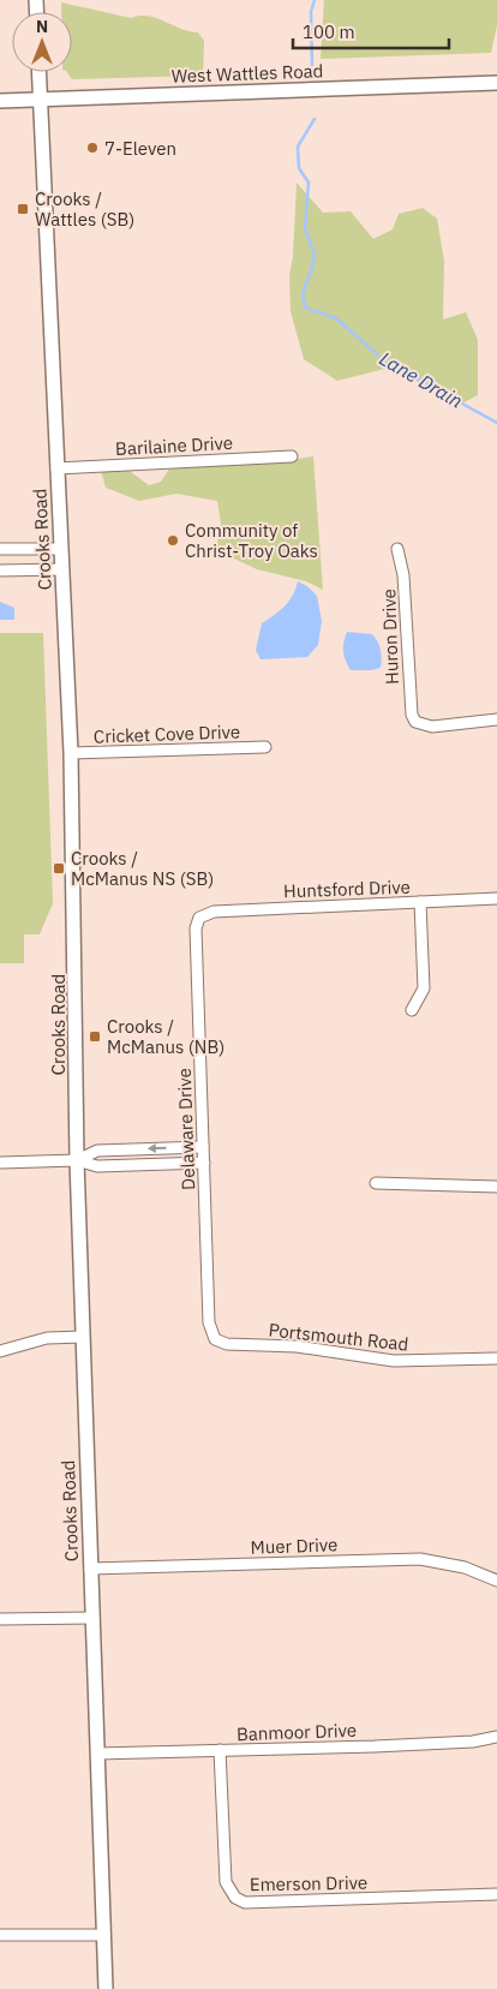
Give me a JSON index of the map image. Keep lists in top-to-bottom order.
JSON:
{
  "streets": {
    "main road": ["West Wattles Road", "Crooks Road"],
    "street": [
      "Barilaine Drive",
      "Huron Drive",
      "Cricket Cove Drive",
      "Huntsford Drive",
      "Delaware Drive",
      "Portsmouth Road",
      "Muer Drive",
      "Banmoor Drive",
      "Emerson Drive"
    ]
  },
  "crossings": [
    ["West Wattles Road", "Crooks Road"],
    ["Barilaine Drive", "Crooks Road"],
    ["Crooks Road", "Cricket Cove Drive"],
    ["Crooks Road", "Muer Drive"],
    ["Crooks Road", "Banmoor Drive"],
    ["Huntsford Drive", "Delaware Drive"],
    ["Delaware Drive", "Portsmouth Road"],
    ["Banmoor Drive", "Emerson Drive"]
  ],
  "water": ["Lane Drain"],
  "places": {
    "other": ["7-Eleven", "Community of Christ-Troy Oaks"],
    "transit": ["Crooks / Wattles (SB)", "Crooks / McManus NS (SB)", "Crooks / McManus (NB)"]
  },
  "scale_bar": "100 m",
  "north": "top"
}
